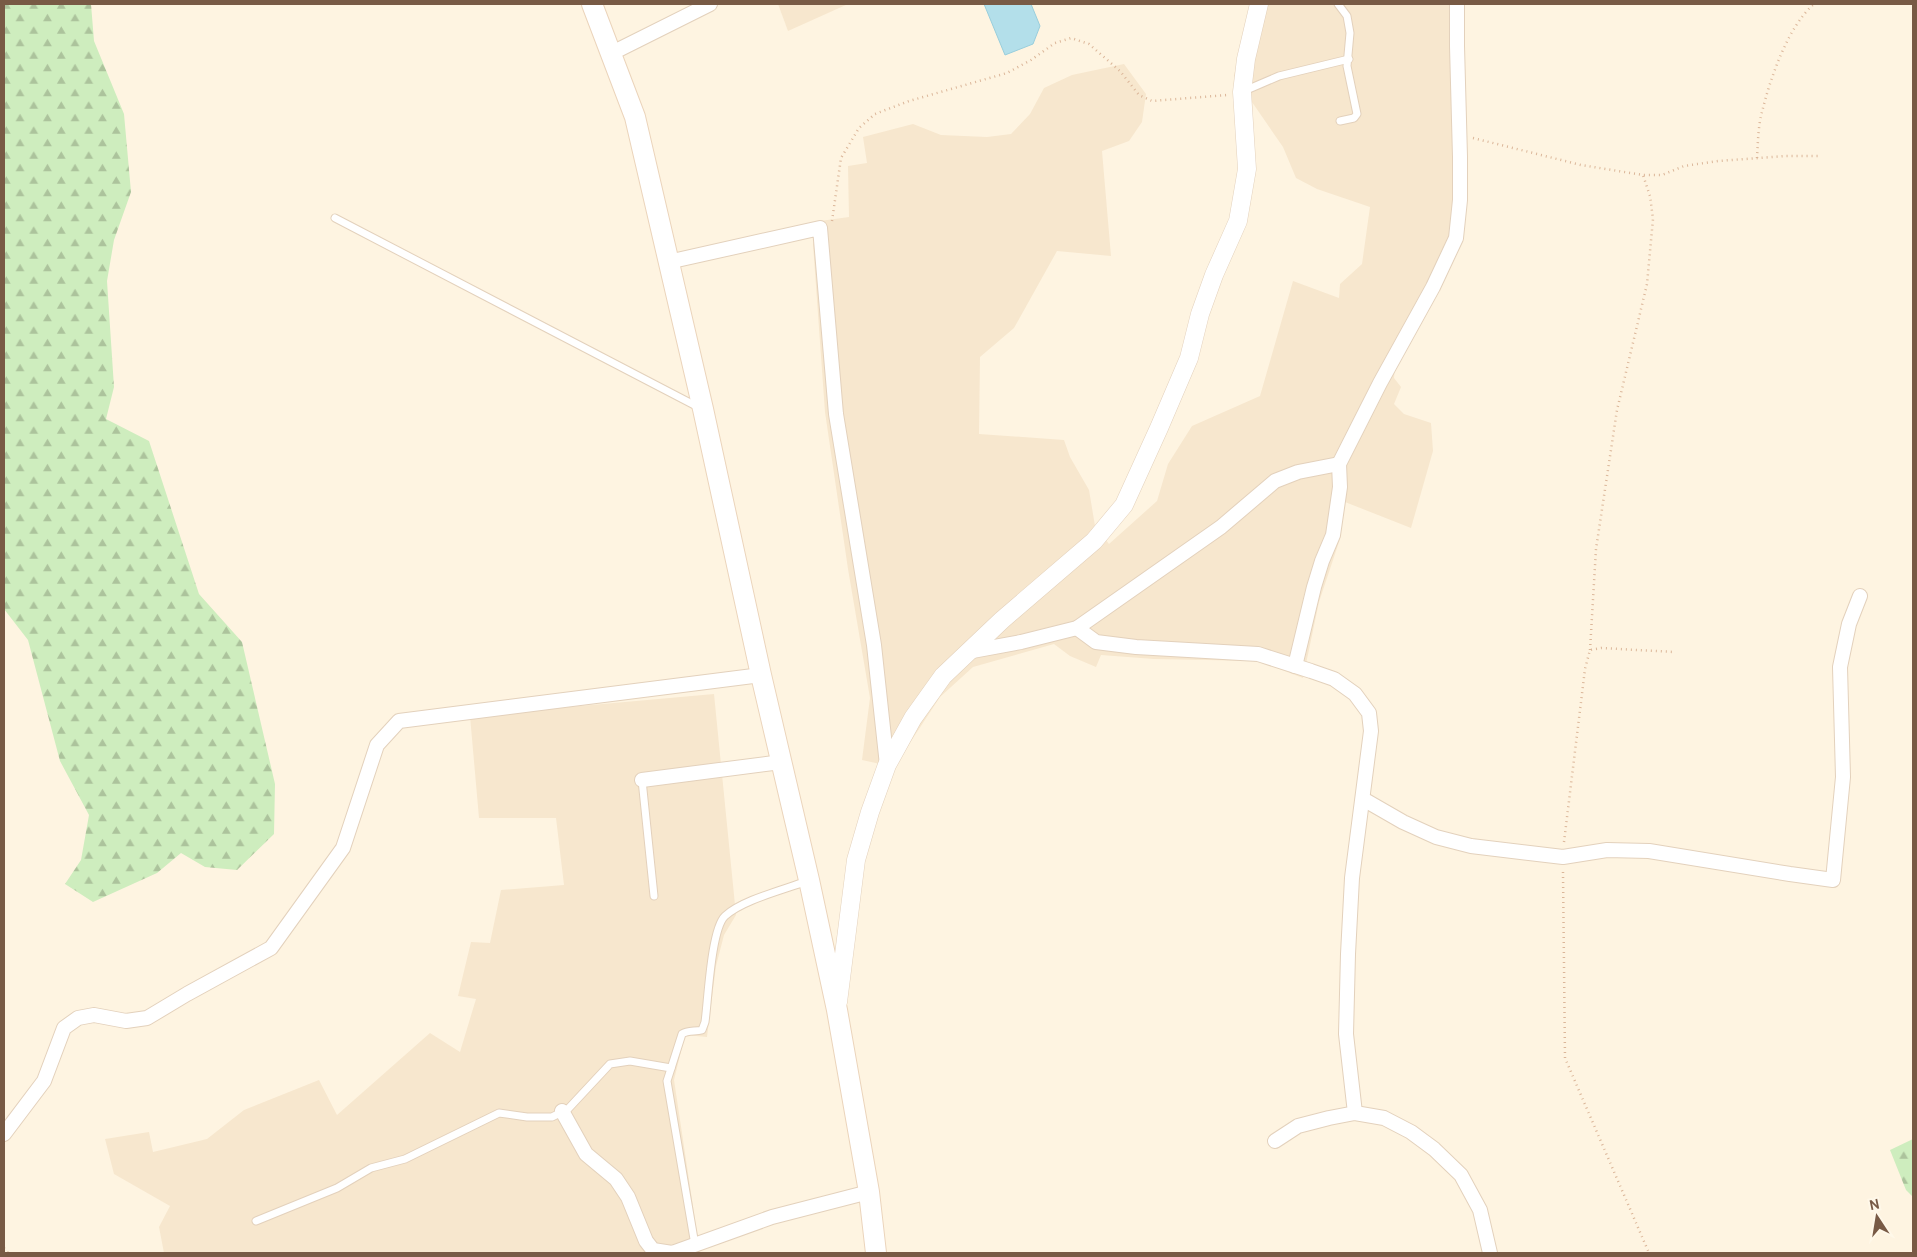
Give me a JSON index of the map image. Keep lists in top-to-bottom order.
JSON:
{
  "north": "top"
}
